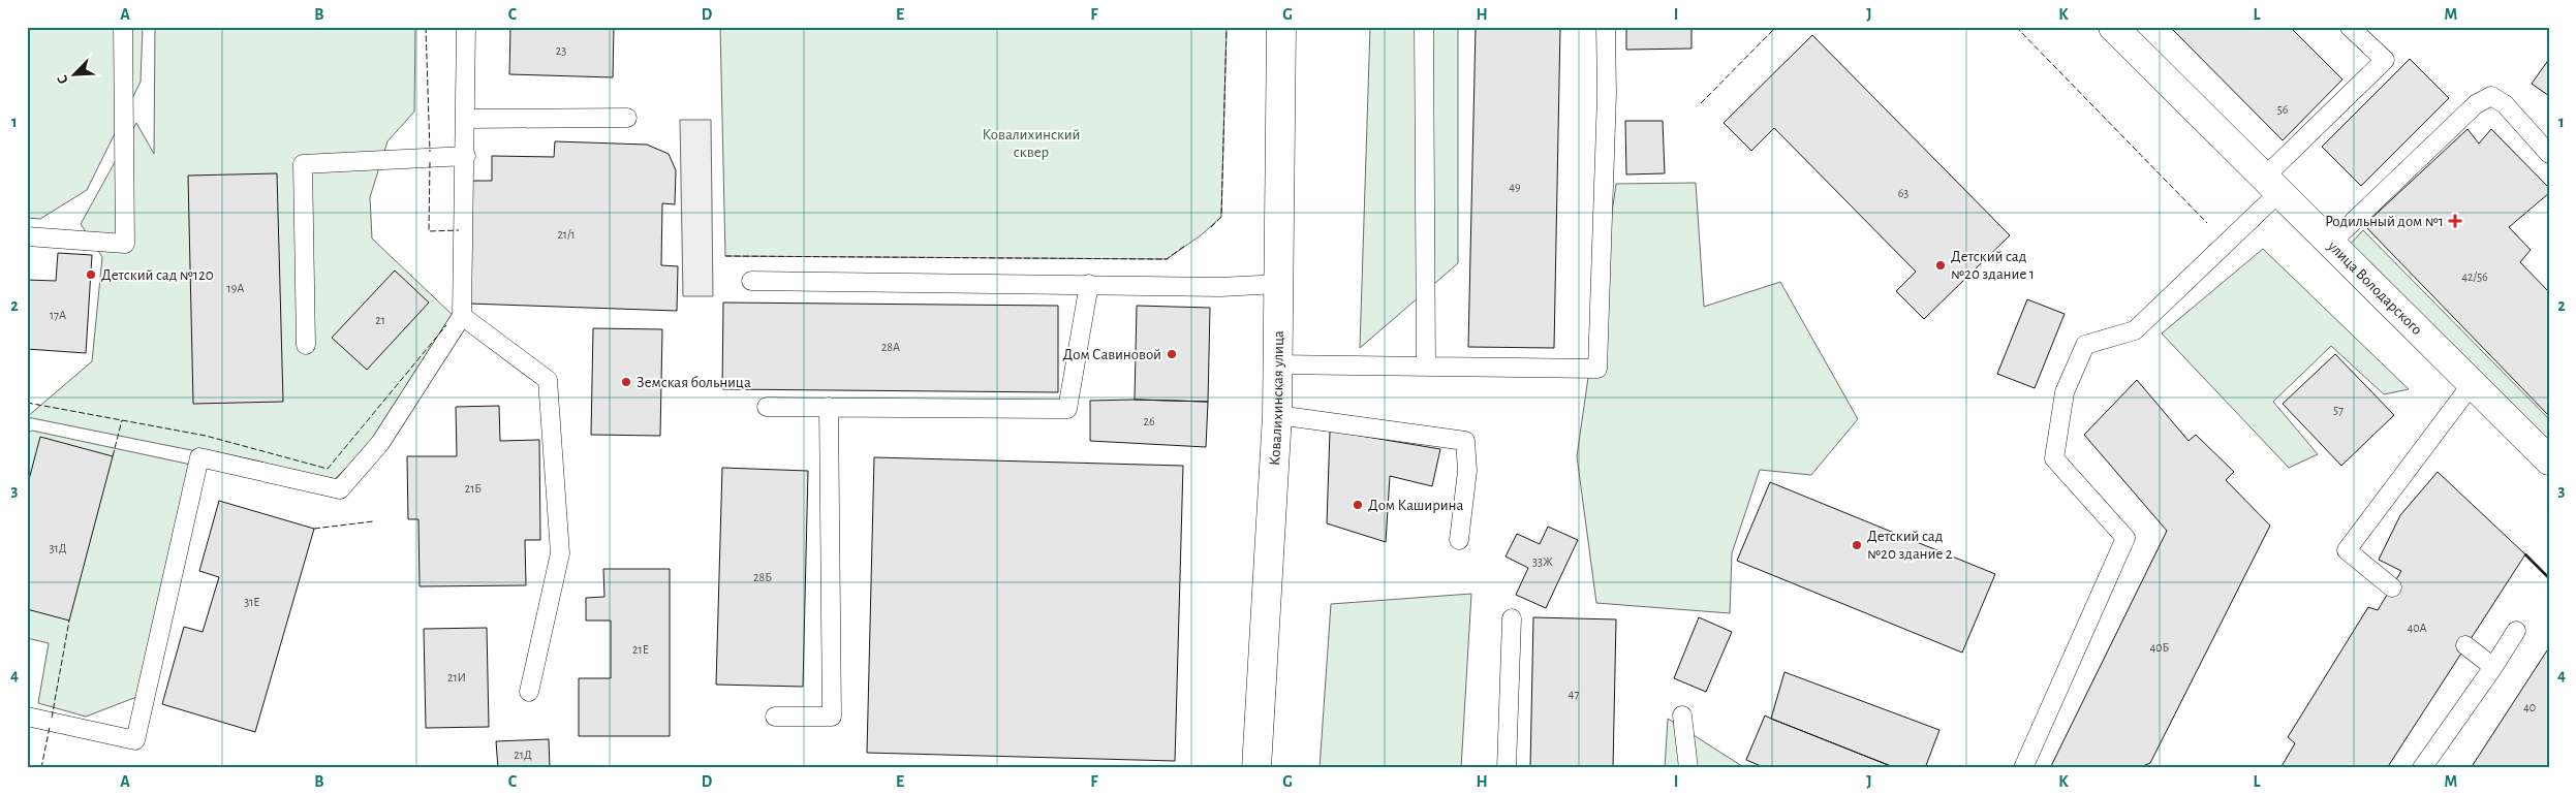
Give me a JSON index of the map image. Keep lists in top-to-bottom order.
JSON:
{
  "streets": {
    "street": ["улица Володарского", "Ковалихинская улица"]
  },
  "parks": ["Ковалихинский сквер"],
  "places": {
    "health": ["Родильный дом №1"],
    "other": [
      "Детский сад №20 здание 1",
      "Детский сад №120",
      "Дом Савиновой",
      "Земская больница",
      "Дом Каширина",
      "Детский сад №20 здание 2"
    ]
  },
  "house_numbers": [
    "23",
    "56",
    "49",
    "63",
    "21/1",
    "42/56",
    "19А",
    "17А",
    "21",
    "28А",
    "57",
    "26",
    "21Б",
    "31Д",
    "33Ж",
    "28Б",
    "31Е",
    "40А",
    "40Б",
    "21Е",
    "21И",
    "47",
    "40",
    "21Д"
  ],
  "north": "bottom left",
  "grid": {
    "columns": [
      "A",
      "B",
      "C",
      "D",
      "E",
      "F",
      "G",
      "H",
      "I",
      "J",
      "K",
      "L",
      "M"
    ],
    "rows": [
      "1",
      "2",
      "3",
      "4"
    ]
  }
}
